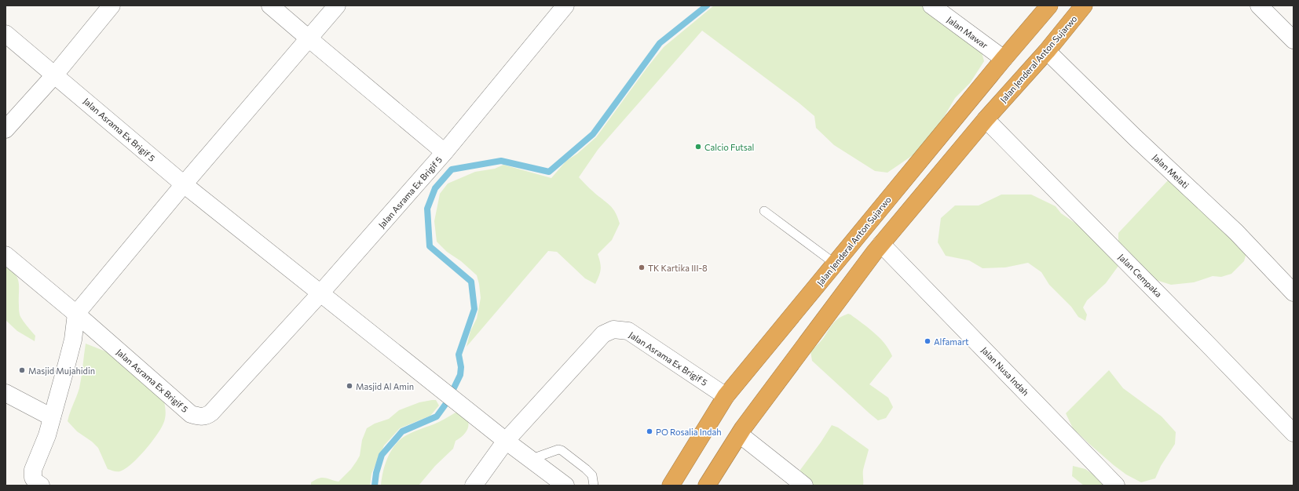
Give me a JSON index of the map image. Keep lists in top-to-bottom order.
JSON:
{
  "streets": {
    "highway": ["Jalan Jenderal Anton Sujarwo"],
    "street": [
      "Jalan Mawar",
      "Jalan Asrama Ex Brigif 5",
      "Jalan Melati",
      "Jalan Cempaka",
      "Jalan Nusa Indah"
    ]
  },
  "crossings": [
    ["Jalan Mawar", "Jalan Jenderal Anton Sujarwo"],
    ["Jalan Jenderal Anton Sujarwo", "Jalan Asrama Ex Brigif 5"],
    ["Jalan Jenderal Anton Sujarwo", "Jalan Melati"],
    ["Jalan Jenderal Anton Sujarwo", "Jalan Cempaka"],
    ["Jalan Jenderal Anton Sujarwo", "Jalan Nusa Indah"]
  ],
  "places": [
    "Calcio Futsal",
    "TK Kartika III-8",
    "Alfamart",
    "Masjid Mujahidin",
    "Masjid Al Amin",
    "PO Rosalia Indah"
  ]
}
